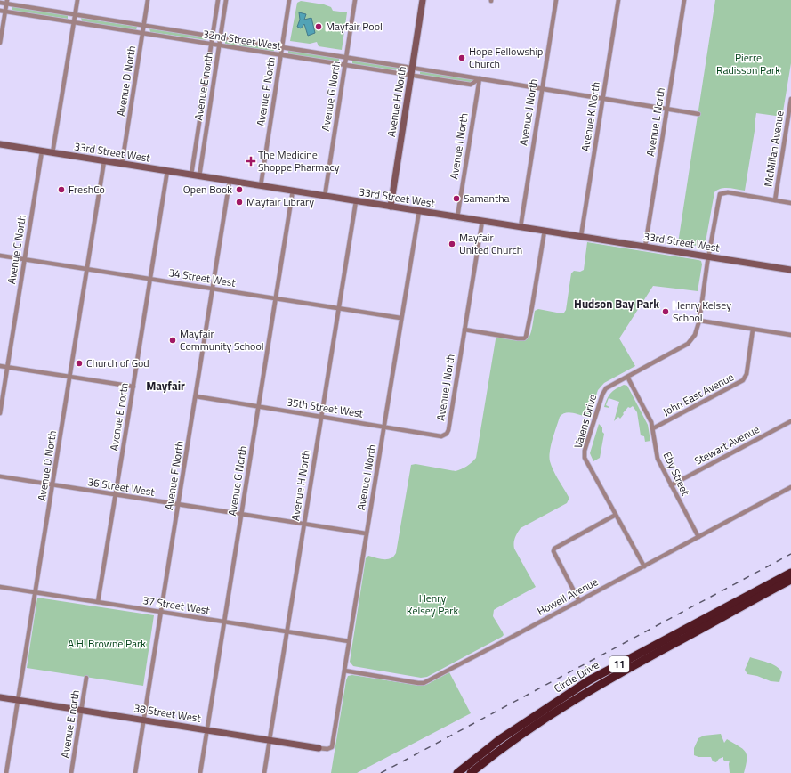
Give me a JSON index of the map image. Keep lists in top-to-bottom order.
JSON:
{
  "streets": {
    "highway": ["11", "Circle Drive"],
    "main road": ["Avenue H North", "33rd Street West", "38 Street West"],
    "street": [
      "32nd Street West",
      "Avenue D North",
      "Avenue E north",
      "Avenue F North",
      "Avenue G North",
      "Avenue J North",
      "Avenue K North",
      "Avenue L North",
      "Avenue I North",
      "McMillan Avenue",
      "Avenue C North",
      "34 Street West",
      "John East Avenue",
      "35th Street West",
      "Valens Drive",
      "Stewart Avenue",
      "Eby Street",
      "36 Street West",
      "Howell Avenue",
      "37 Street West"
    ]
  },
  "crossings": [
    ["32nd Street West", "Avenue D North"],
    ["32nd Street West", "Avenue E north"],
    ["32nd Street West", "Avenue F North"],
    ["32nd Street West", "Avenue G North"],
    ["32nd Street West", "Avenue H North"],
    ["32nd Street West", "Avenue J North"],
    ["32nd Street West", "Avenue K North"],
    ["32nd Street West", "Avenue L North"],
    ["32nd Street West", "Avenue I North"],
    ["Avenue D North", "33rd Street West"],
    ["Avenue D North", "34 Street West"],
    ["Avenue D North", "36 Street West"],
    ["Avenue D North", "37 Street West"],
    ["Avenue D North", "38 Street West"],
    ["Avenue E north", "33rd Street West"],
    ["Avenue E north", "34 Street West"],
    ["Avenue E north", "36 Street West"],
    ["Avenue E north", "37 Street West"],
    ["Avenue E north", "38 Street West"],
    ["Avenue F North", "33rd Street West"],
    ["Avenue F North", "34 Street West"],
    ["Avenue F North", "35th Street West"],
    ["Avenue F North", "36 Street West"],
    ["Avenue F North", "37 Street West"],
    ["Avenue F North", "38 Street West"],
    ["Avenue G North", "33rd Street West"],
    ["Avenue G North", "34 Street West"],
    ["Avenue G North", "35th Street West"],
    ["Avenue G North", "36 Street West"],
    ["Avenue G North", "37 Street West"],
    ["Avenue G North", "38 Street West"],
    ["Avenue H North", "33rd Street West"],
    ["Avenue H North", "34 Street West"],
    ["Avenue H North", "35th Street West"],
    ["Avenue H North", "36 Street West"],
    ["Avenue H North", "37 Street West"],
    ["Avenue H North", "38 Street West"],
    ["Avenue J North", "33rd Street West"],
    ["Avenue J North", "35th Street West"],
    ["Avenue K North", "33rd Street West"],
    ["Avenue L North", "33rd Street West"],
    ["Avenue I North", "33rd Street West"],
    ["Avenue I North", "34 Street West"],
    ["Avenue I North", "35th Street West"],
    ["Avenue I North", "36 Street West"],
    ["Avenue I North", "Howell Avenue"],
    ["Avenue I North", "37 Street West"],
    ["Avenue I North", "38 Street West"],
    ["McMillan Avenue", "Valens Drive"],
    ["33rd Street West", "Avenue C North"],
    ["33rd Street West", "Valens Drive"],
    ["Avenue C North", "34 Street West"],
    ["John East Avenue", "Eby Street"],
    ["Valens Drive", "Eby Street"],
    ["Valens Drive", "Howell Avenue"],
    ["Stewart Avenue", "Eby Street"],
    ["Eby Street", "Howell Avenue"]
  ],
  "districts": ["Hudson Bay Park", "Mayfair"],
  "parks": ["Pierre Radisson Park", "Henry Kelsey Park", "A.H. Browne Park"],
  "places": {
    "other": [
      "Mayfair Pool",
      "Hope Fellowship Church",
      "FreshCo",
      "Open Book",
      "Samantha",
      "Mayfair Library",
      "Mayfair United Church",
      "Henry Kelsey School",
      "Mayfair Community School",
      "Church of God"
    ],
    "health": ["The Medicine Shoppe Pharmacy"]
  }
}
